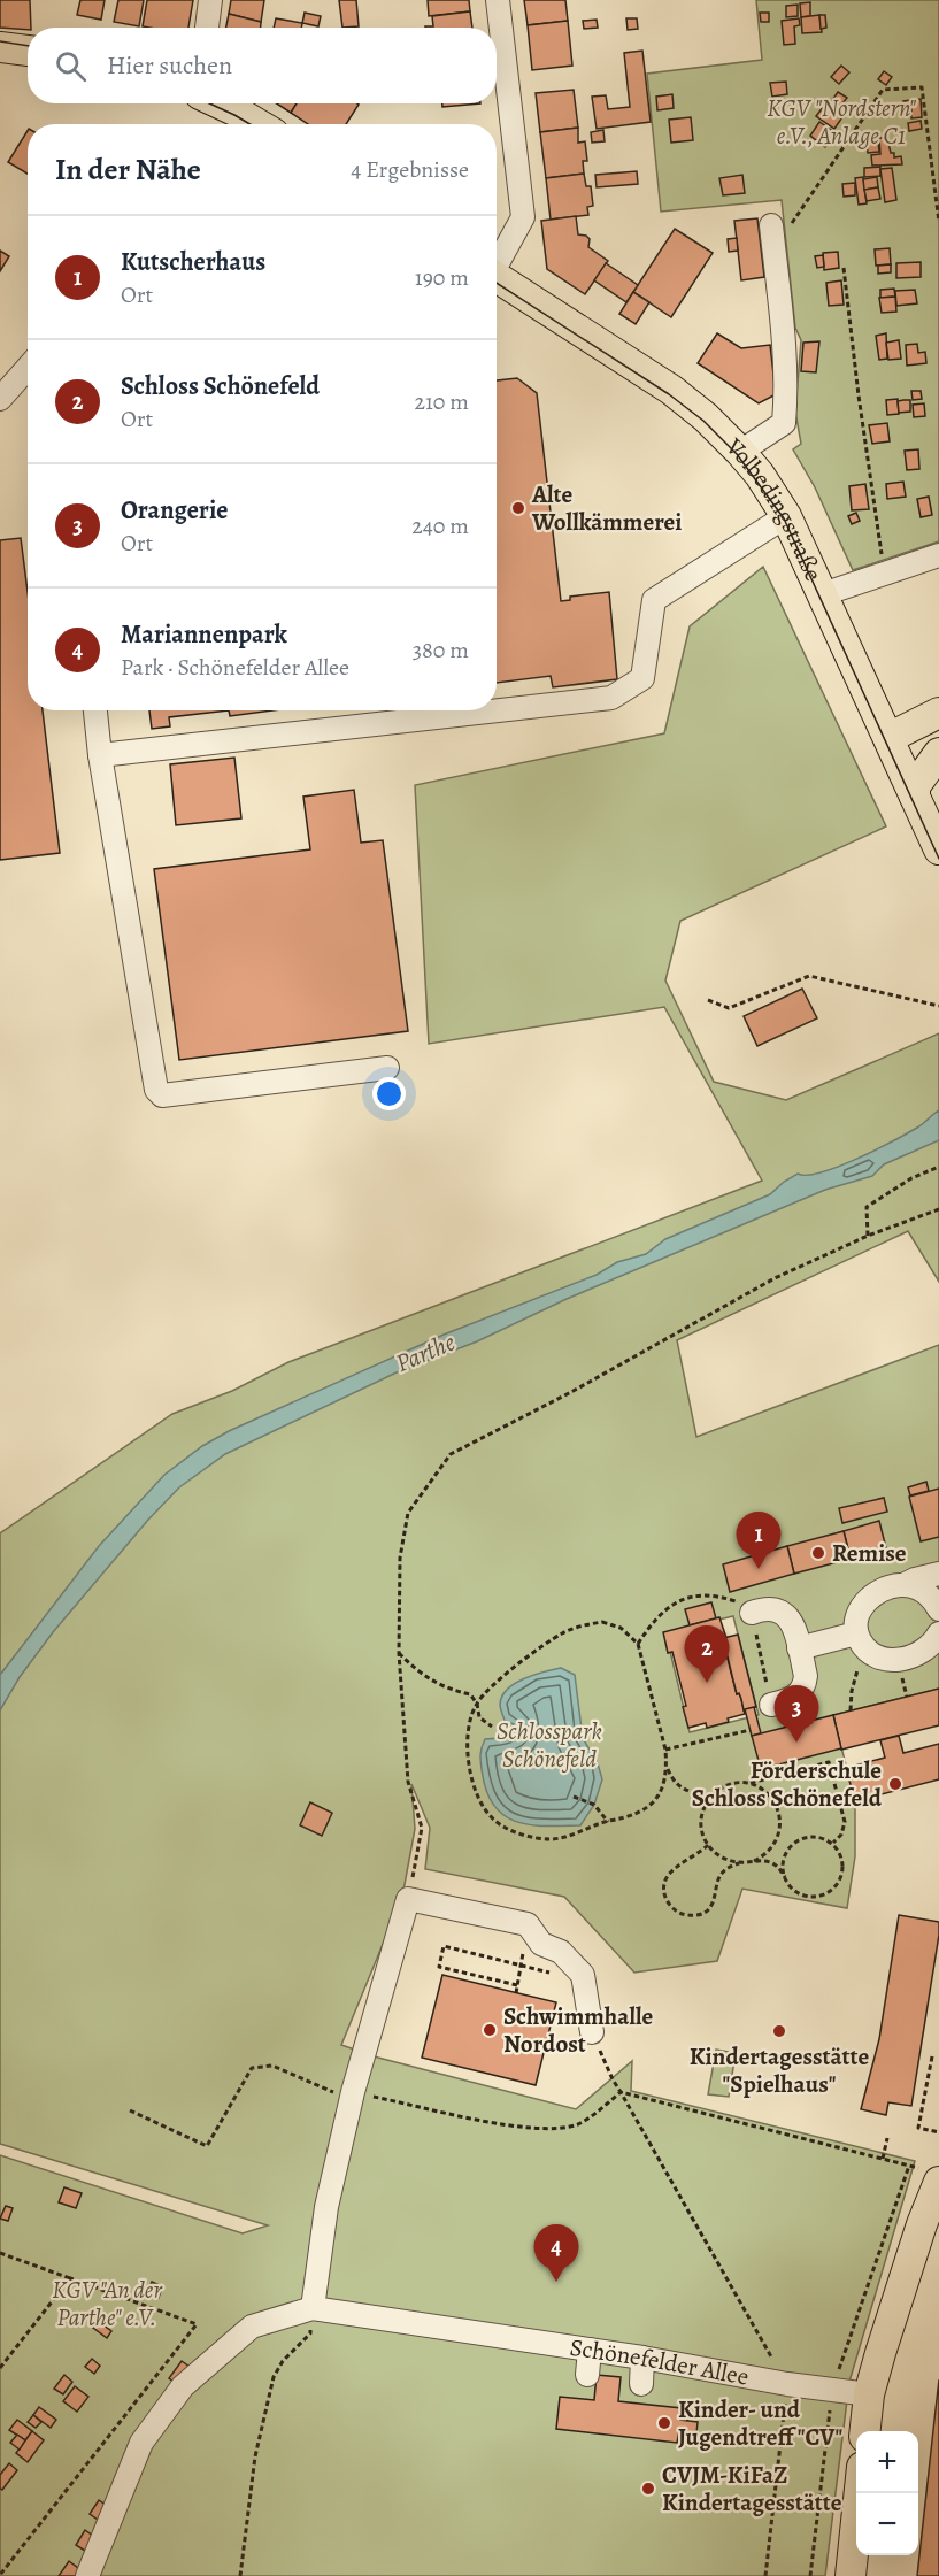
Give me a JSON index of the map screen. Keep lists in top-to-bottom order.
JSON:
{
  "streets": {
    "main road": ["Volbedingstraße"],
    "street": ["Schönefelder Allee"]
  },
  "water": ["Parthe"],
  "parks": ["KGV \"Nordstern\" e.V., Anlage C1", "Schlosspark Schönefeld", "KGV \"An der Parthe\" e.V."],
  "places": [
    "Alte Wollkämmerei",
    "Remise",
    "Förderschule Schloss Schönefeld",
    "Schwimmhalle Nordost",
    "Kindertagesstätte \"Spielhaus\"",
    "Kinder- und Jugendtreff \"CV\"",
    "CVJM-KiFaZ Kindertagesstätte"
  ],
  "page": {
    "search": "Hier suchen",
    "heading": ["In der Nähe", "4 Ergebnisse"],
    "list": [
      {
        "mark": "1",
        "name": "Kutscherhaus",
        "note": "Ort",
        "value": "190 m"
      },
      {
        "mark": "2",
        "name": "Schloss Schönefeld",
        "note": "Ort",
        "value": "210 m"
      },
      {
        "mark": "3",
        "name": "Orangerie",
        "note": "Ort",
        "value": "240 m"
      },
      {
        "mark": "4",
        "name": "Mariannenpark",
        "note": "Park · Schönefelder Allee",
        "value": "380 m"
      }
    ],
    "pins": [
      "1",
      "2",
      "3",
      "4"
    ],
    "map_buttons": ["+", "−"]
  }
}
